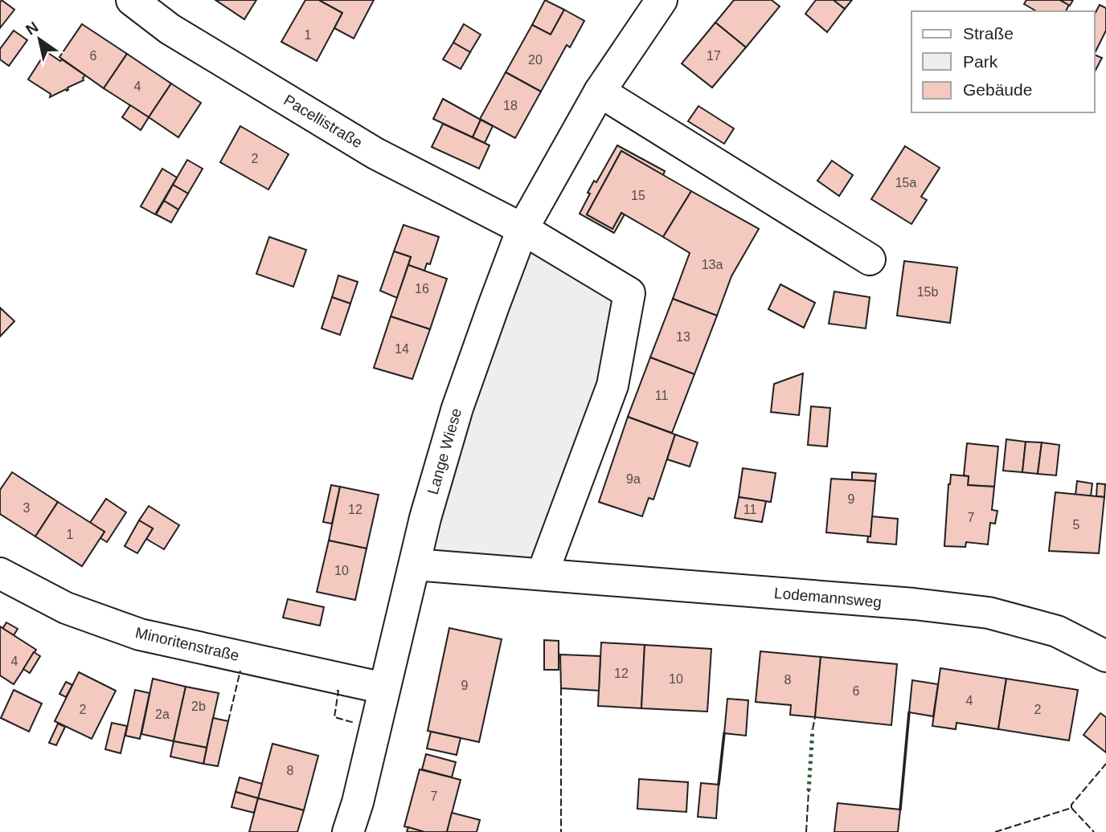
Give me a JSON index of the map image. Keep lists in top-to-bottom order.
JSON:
{
  "streets": {
    "street": [
      "Pacellistraße",
      "Lange Wiese",
      "Lodemannsweg",
      "Minoritenstraße"
    ]
  },
  "crossings": [
    ["Pacellistraße", "Lange Wiese"],
    ["Lange Wiese", "Lodemannsweg"],
    ["Lange Wiese", "Minoritenstraße"]
  ],
  "house_numbers": [
    "1",
    "6",
    "17",
    "20",
    "4",
    "18",
    "2",
    "15a",
    "15",
    "13a",
    "16",
    "15b",
    "13",
    "14",
    "11",
    "9a",
    "9",
    "3",
    "12",
    "11",
    "7",
    "5",
    "1",
    "10",
    "4",
    "12",
    "10",
    "8",
    "9",
    "6",
    "4",
    "2b",
    "2",
    "2",
    "2a",
    "8",
    "7"
  ],
  "legend": ["Straße", "Park", "Gebäude"],
  "north": "top left"
}
